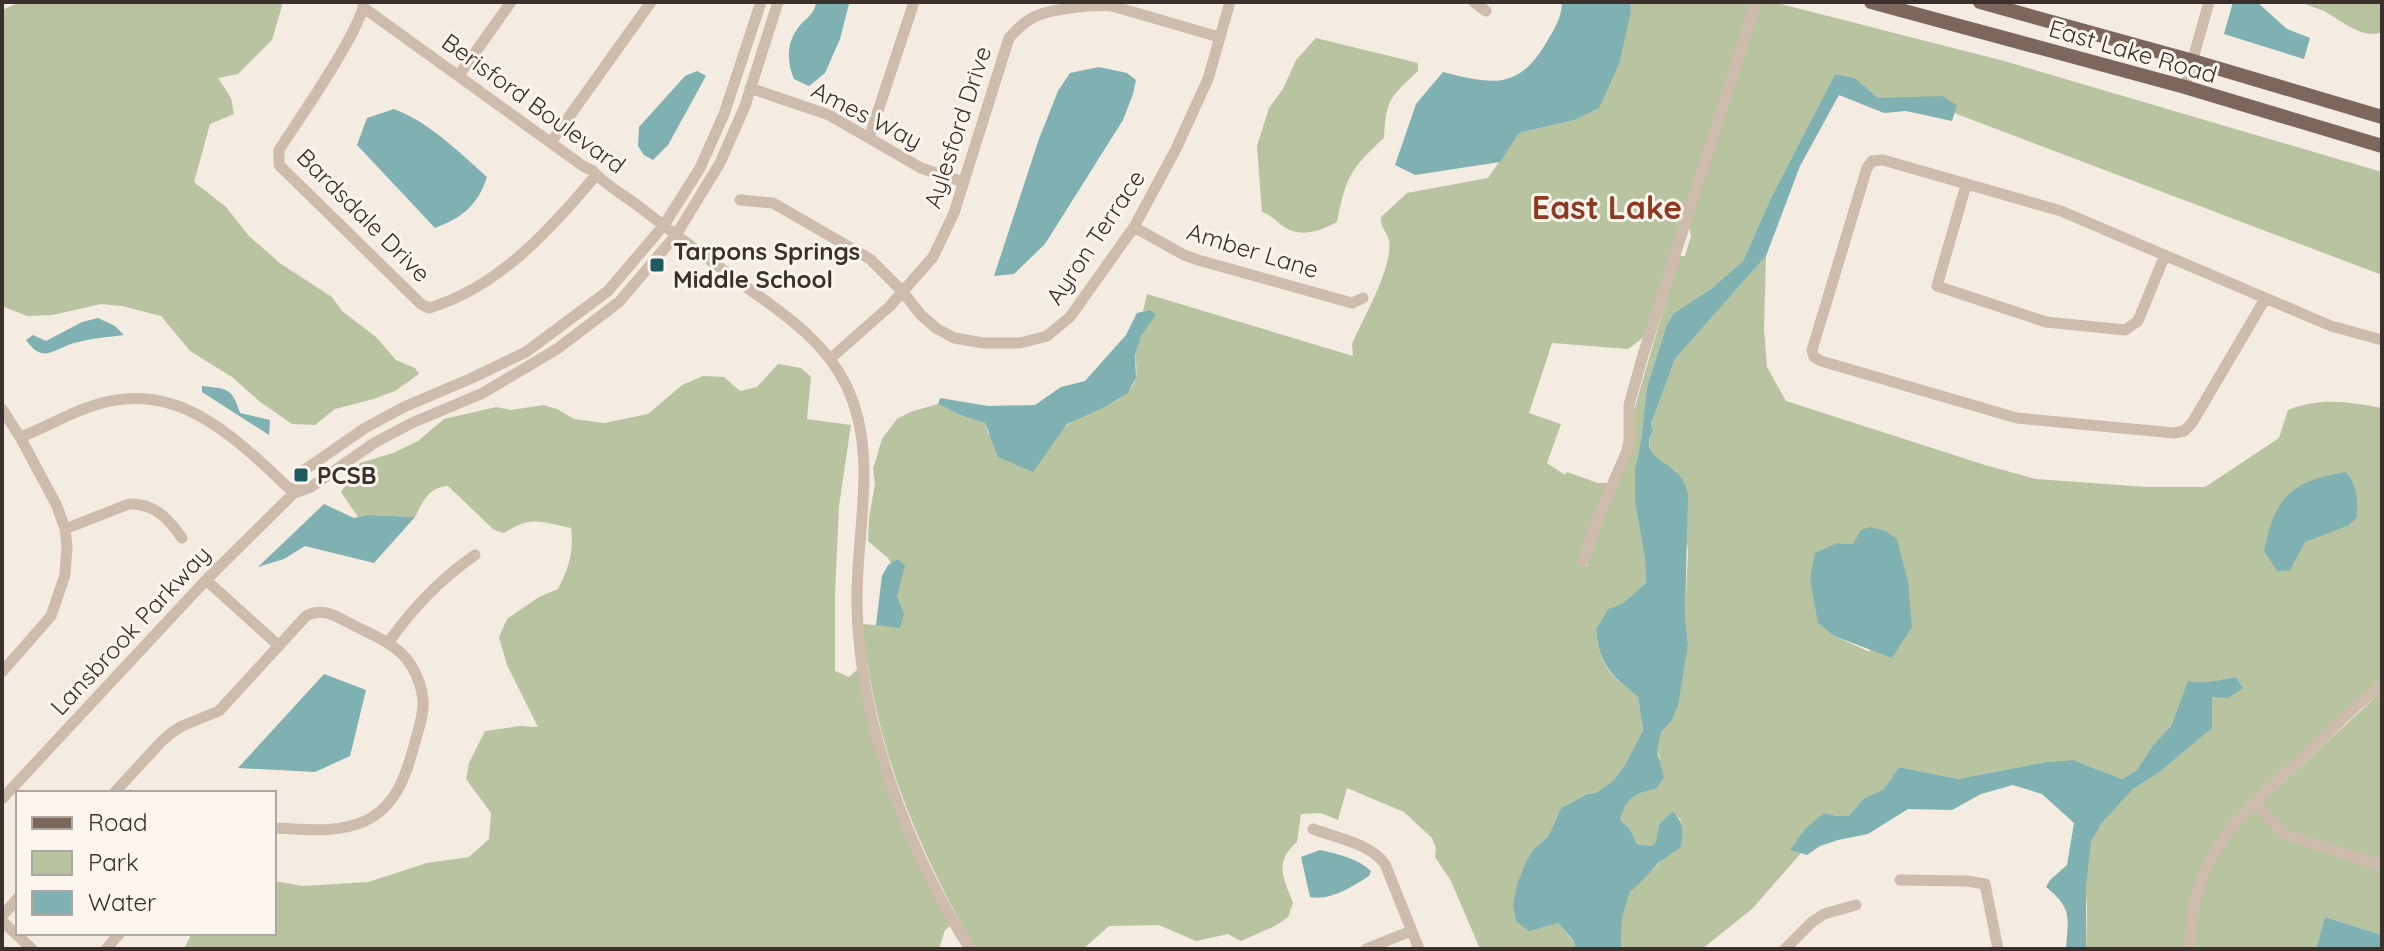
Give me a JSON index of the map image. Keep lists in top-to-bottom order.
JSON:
{
  "streets": {
    "main road": ["East Lake Road"],
    "street": [
      "Berisford Boulevard",
      "Ames Way",
      "Aylesford Drive",
      "Bardsdale Drive",
      "Ayron Terrace",
      "Amber Lane",
      "Lansbrook Parkway"
    ]
  },
  "crossings": [
    ["Berisford Boulevard", "Aylesford Drive"],
    ["Berisford Boulevard", "Bardsdale Drive"],
    ["Berisford Boulevard", "Lansbrook Parkway"],
    ["Ames Way", "Aylesford Drive"],
    ["Ames Way", "Lansbrook Parkway"],
    ["Aylesford Drive", "Ayron Terrace"],
    ["Ayron Terrace", "Amber Lane"]
  ],
  "districts": ["East Lake"],
  "places": {
    "transit": ["Tarpons Springs Middle School", "PCSB"]
  },
  "legend": ["Road", "Park", "Water"]
}
